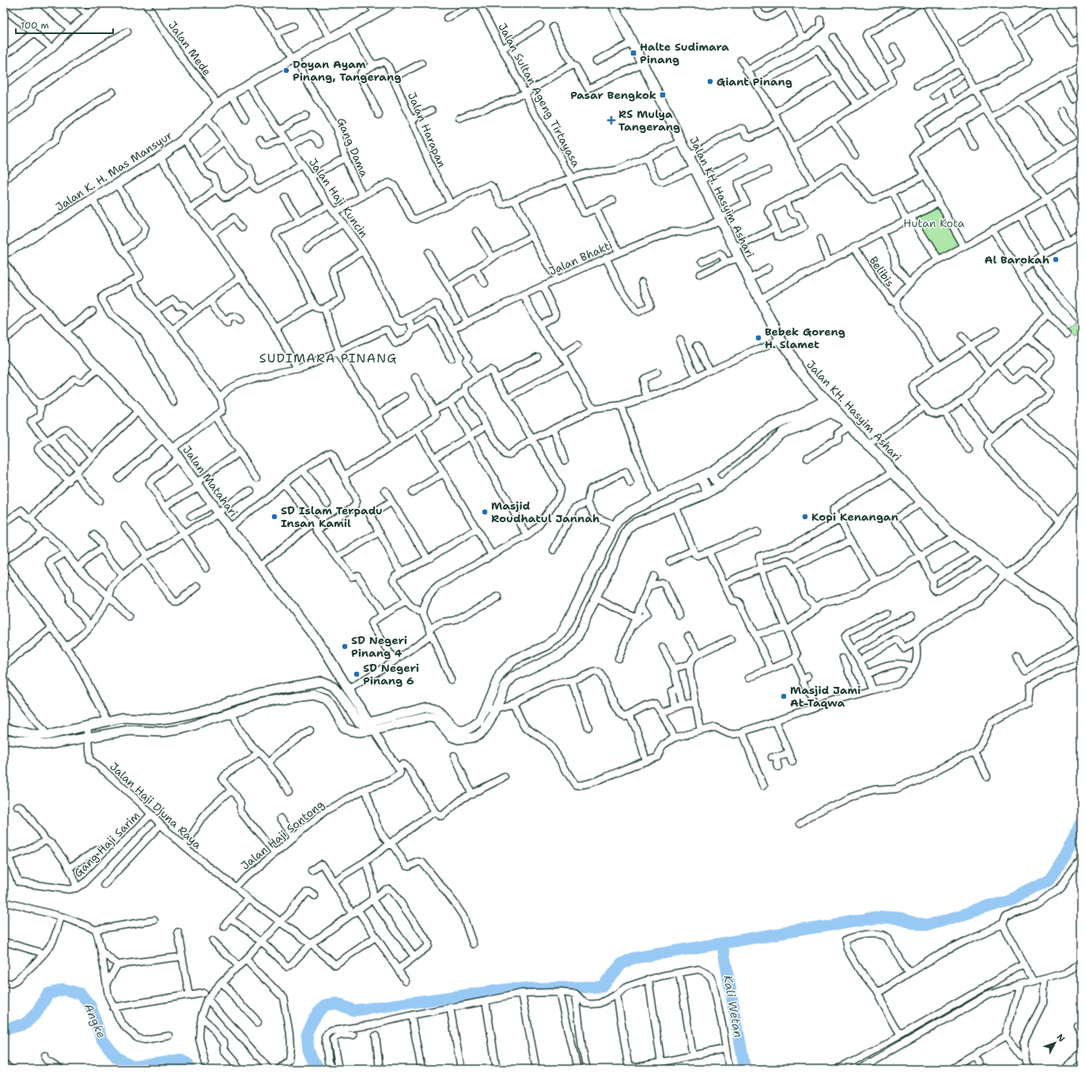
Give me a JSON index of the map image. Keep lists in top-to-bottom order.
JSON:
{
  "streets": {
    "main road": ["Jalan K. H. Mas Mansyur", "Jalan KH. Hasyim Ashari", "Jalan Matahari"],
    "street": [
      "Jalan Mede",
      "Jalan Sultan Ageng Tirtayasa",
      "Jalan Harapan",
      "Gang Dama",
      "Jalan Haji Kuncin",
      "Jalan Bhakti",
      "Belibis",
      "Jalan Haji Djuna Raya",
      "Jalan Haji Sontong",
      "Gang Haji Sarim"
    ]
  },
  "crossings": [
    ["Jalan Mede", "Jalan K. H. Mas Mansyur"],
    ["Gang Dama", "Jalan K. H. Mas Mansyur"],
    ["Jalan K. H. Mas Mansyur", "Jalan Haji Kuncin"],
    ["Jalan KH. Hasyim Ashari", "Jalan Bhakti"],
    ["Jalan Haji Djuna Raya", "Jalan Haji Sontong"],
    ["Jalan Haji Djuna Raya", "Gang Haji Sarim"]
  ],
  "districts": ["SUDIMARA PINANG"],
  "water": ["Kali Wetan", "Angke"],
  "parks": ["Hutan Kota"],
  "places": {
    "transit": ["Halte Sudimara Pinang", "Pasar Bengkok"],
    "other": [
      "Doyan Ayam Pinang, Tangerang",
      "Giant Pinang",
      "Al Barokah",
      "Bebek Goreng H. Slamet",
      "Masjid Roudhatul Jannah",
      "SD Islam Terpadu Insan Kamil",
      "Kopi Kenangan",
      "SD Negeri Pinang 4",
      "SD Negeri Pinang 6",
      "Masjid Jami At-Taqwa"
    ],
    "health": ["RS Mulya Tangerang"]
  },
  "scale_bar": "100 m",
  "north": "top right"
}
